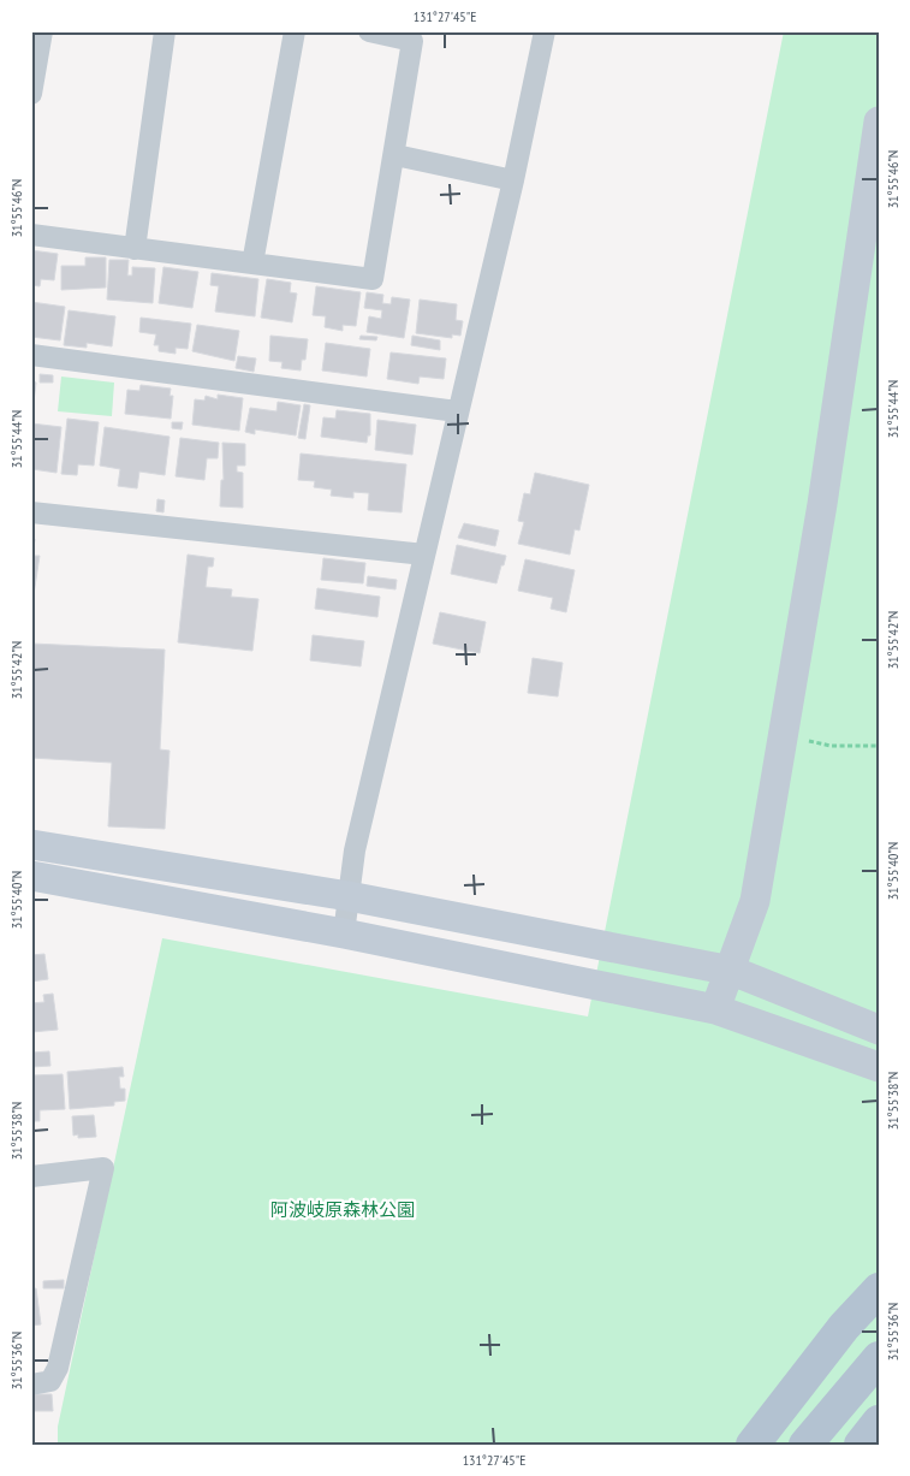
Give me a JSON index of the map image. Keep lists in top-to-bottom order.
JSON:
{
  "parks": ["阿波岐原森林公園"],
  "coordinates": [
    "131°27'45\"E",
    "31°55'46\"N",
    "31°55'44\"N",
    "31°55'42\"N",
    "31°55'40\"N",
    "31°55'38\"N",
    "31°55'36\"N"
  ]
}
